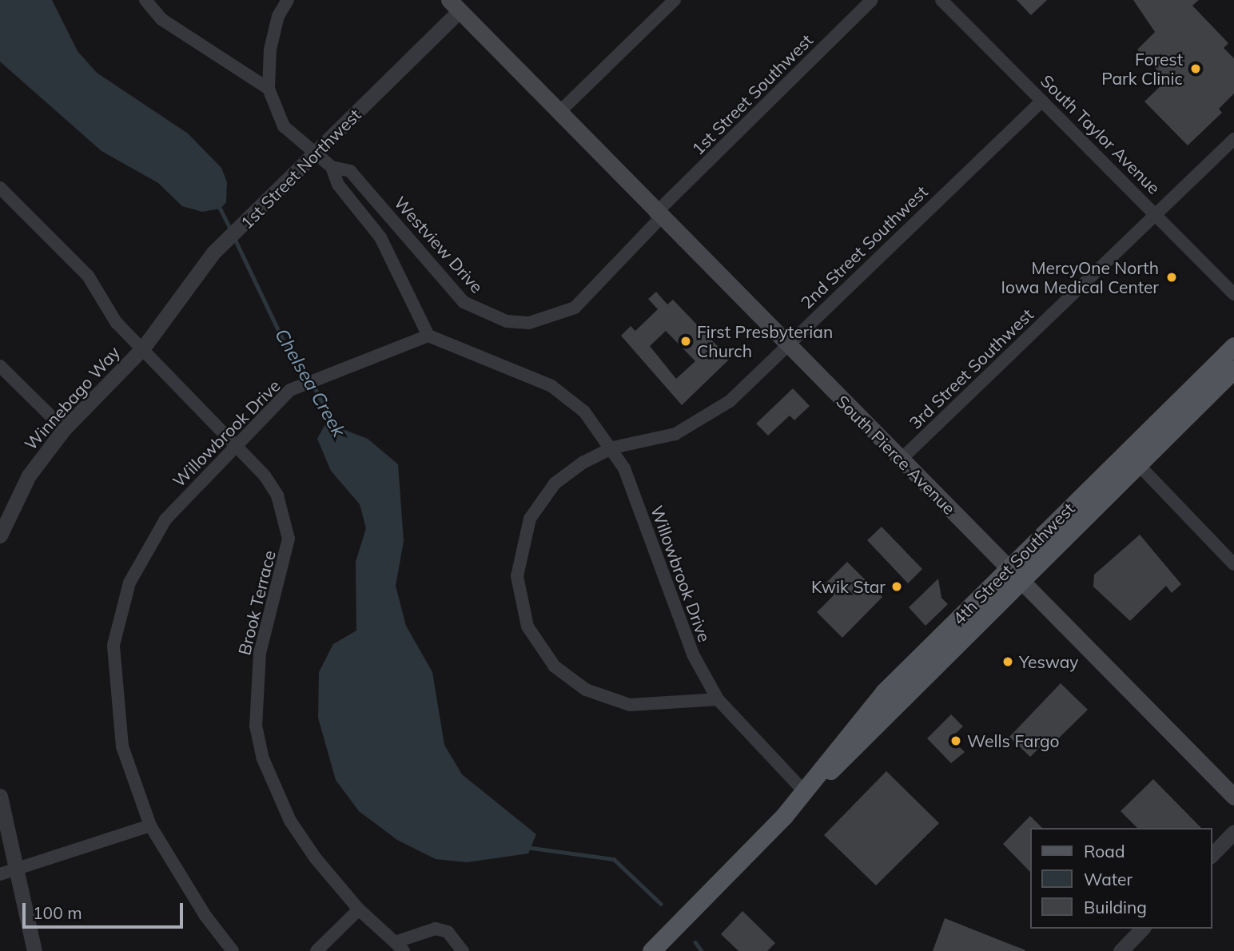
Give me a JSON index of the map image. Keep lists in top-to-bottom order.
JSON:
{
  "streets": {
    "main road": ["South Pierce Avenue", "4th Street Southwest"],
    "street": [
      "1st Street Southwest",
      "South Taylor Avenue",
      "1st Street Northwest",
      "Westview Drive",
      "2nd Street Southwest",
      "3rd Street Southwest",
      "Winnebago Way",
      "Willowbrook Drive",
      "Brook Terrace"
    ]
  },
  "crossings": [
    ["1st Street Southwest", "Westview Drive"],
    ["1st Street Southwest", "South Pierce Avenue"],
    ["South Taylor Avenue", "2nd Street Southwest"],
    ["South Taylor Avenue", "3rd Street Southwest"],
    ["1st Street Northwest", "Westview Drive"],
    ["1st Street Northwest", "Winnebago Way"],
    ["1st Street Northwest", "South Pierce Avenue"],
    ["1st Street Northwest", "Brook Terrace"],
    ["Westview Drive", "South Pierce Avenue"],
    ["2nd Street Southwest", "Willowbrook Drive"],
    ["2nd Street Southwest", "South Pierce Avenue"],
    ["3rd Street Southwest", "South Pierce Avenue"],
    ["Winnebago Way", "Brook Terrace"],
    ["Willowbrook Drive", "4th Street Southwest"],
    ["Willowbrook Drive", "Brook Terrace"],
    ["South Pierce Avenue", "4th Street Southwest"]
  ],
  "water": ["Chelsea Creek"],
  "places": [
    "Forest Park Clinic",
    "MercyOne North Iowa Medical Center",
    "First Presbyterian Church",
    "Kwik Star",
    "Yesway",
    "Wells Fargo"
  ],
  "legend": ["Road", "Water", "Building"],
  "scale_bar": "100 m"
}
